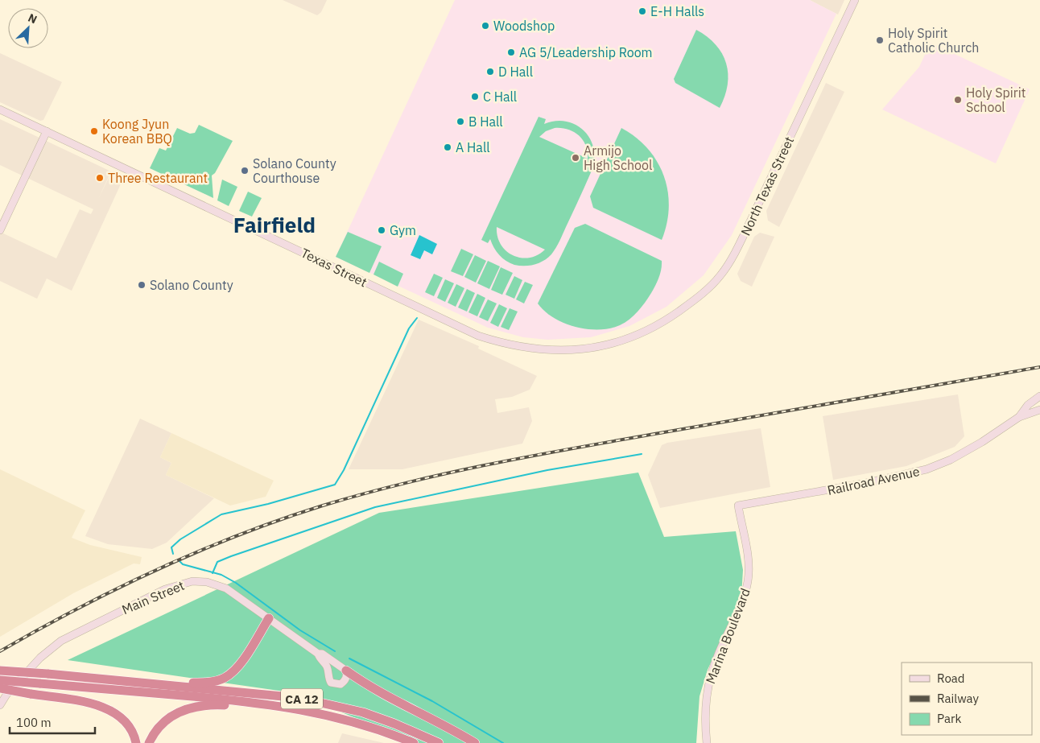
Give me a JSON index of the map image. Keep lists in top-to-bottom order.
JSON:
{
  "streets": {
    "highway": ["CA 12"],
    "main road": [
      "North Texas Street",
      "Texas Street",
      "Railroad Avenue",
      "Main Street",
      "Marina Boulevard"
    ]
  },
  "crossings": [
    ["North Texas Street", "Texas Street"],
    ["Railroad Avenue", "Marina Boulevard"]
  ],
  "districts": ["Fairfield"],
  "places": [
    "E-H Halls",
    "Woodshop",
    "Holy Spirit Catholic Church",
    "AG 5/Leadership Room",
    "D Hall",
    "C Hall",
    "Holy Spirit School",
    "B Hall",
    "Koong Jyun Korean BBQ",
    "A Hall",
    "Armijo High School",
    "Solano County Courthouse",
    "Three Restaurant",
    "Gym",
    "Solano County"
  ],
  "legend": ["Road", "Railway", "Park"],
  "scale_bar": "100 m",
  "north": "top right"
}
